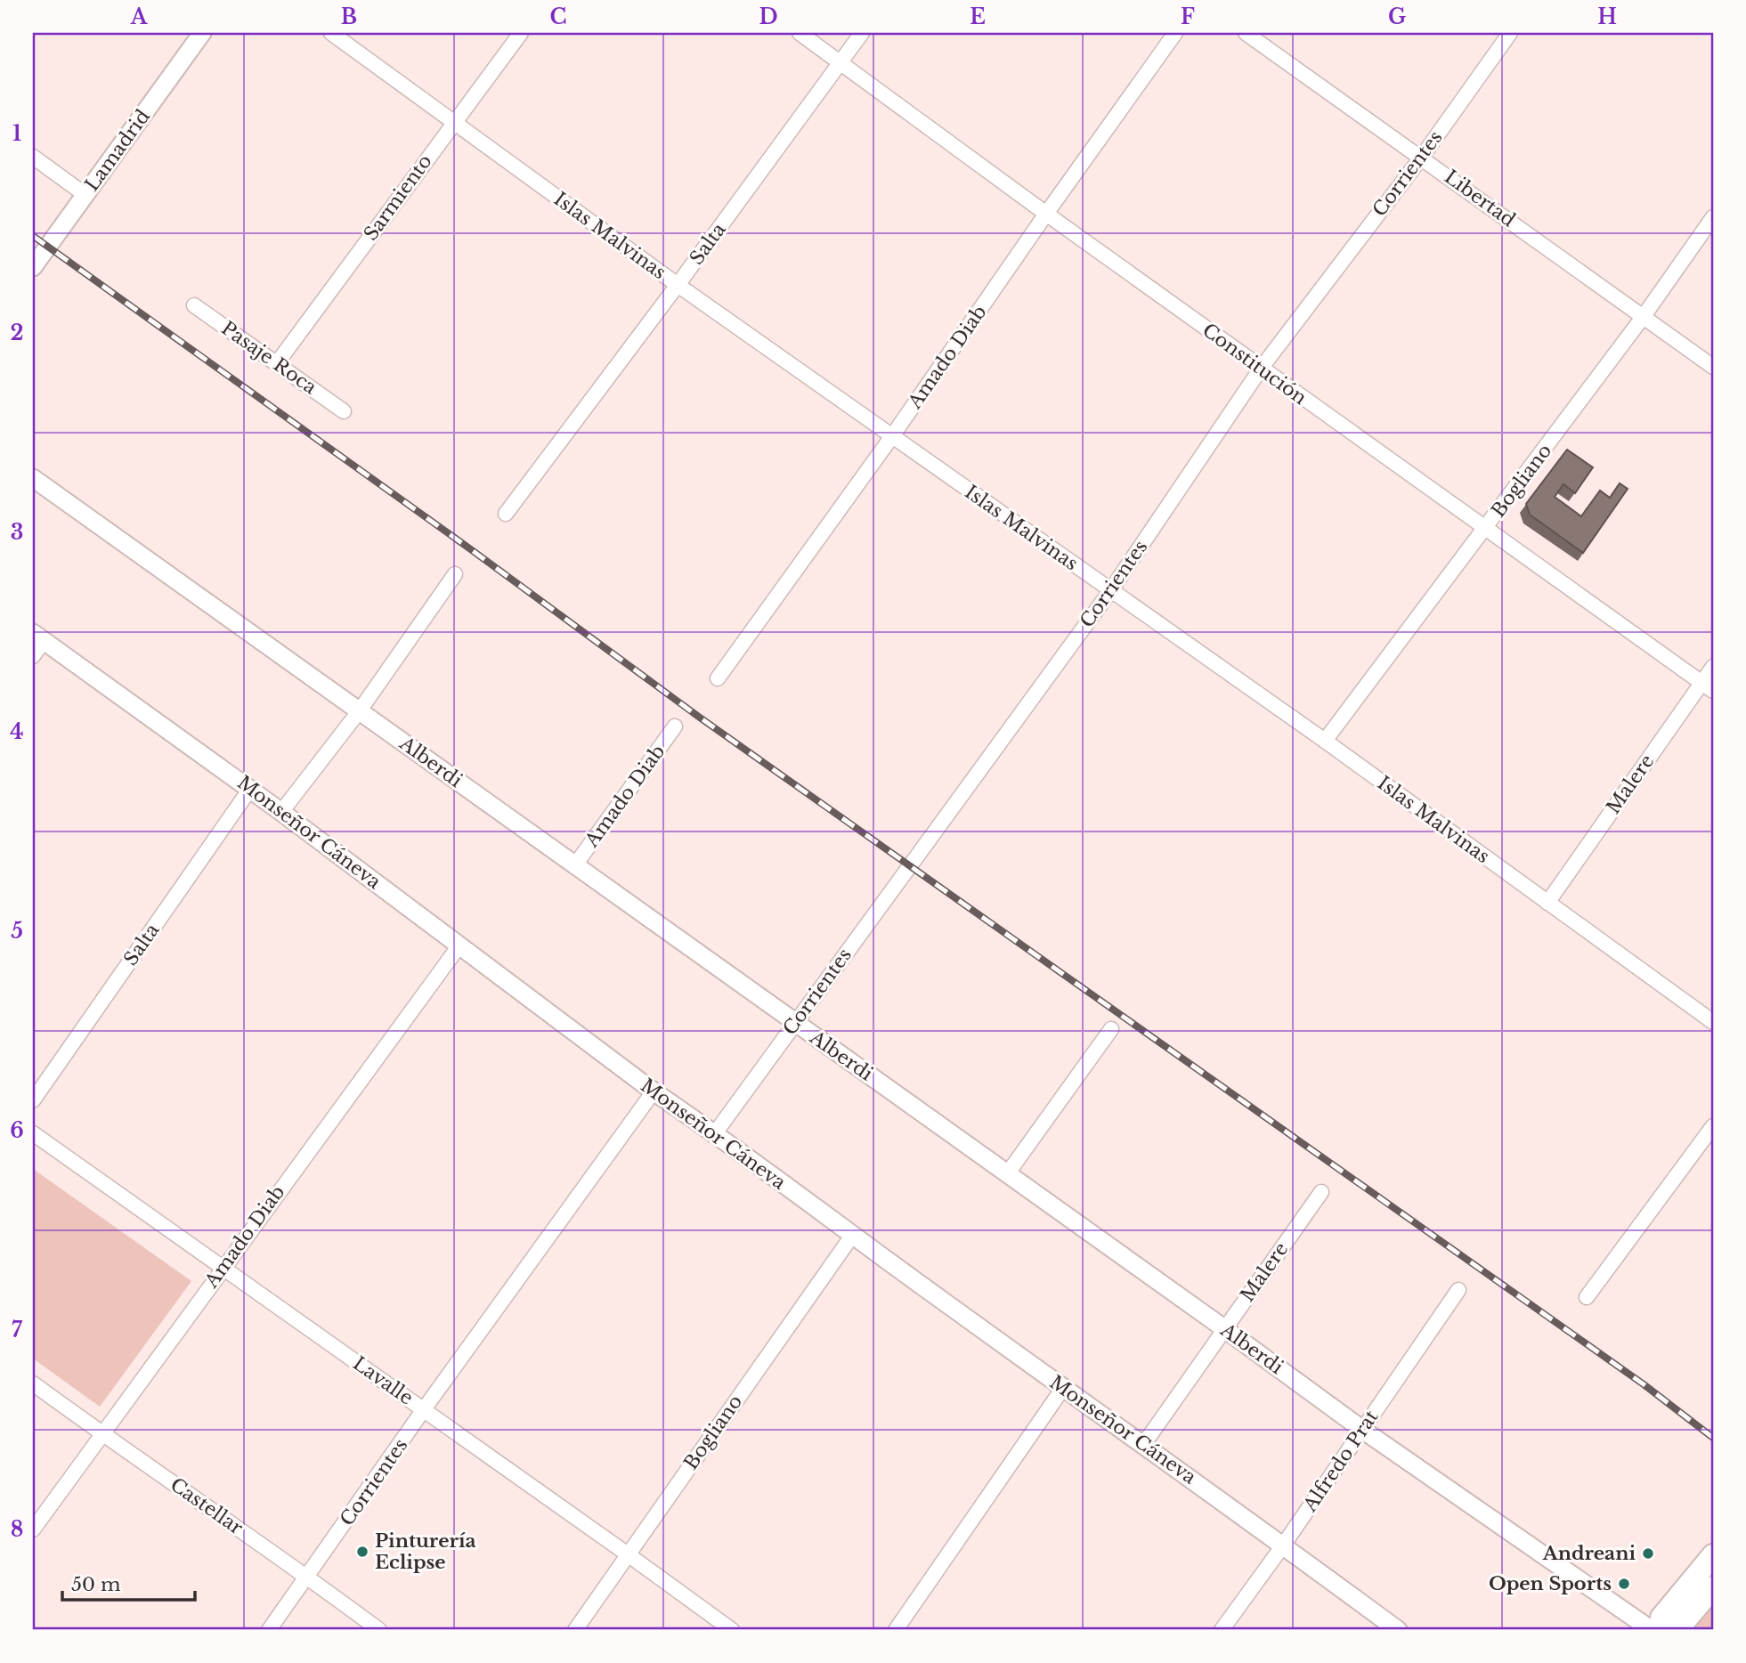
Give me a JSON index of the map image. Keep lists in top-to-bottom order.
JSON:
{
  "streets": {
    "street": [
      "Lamadrid",
      "Corrientes",
      "Sarmiento",
      "Libertad",
      "Islas Malvinas",
      "Salta",
      "Amado Diab",
      "Pasaje Roca",
      "Constitución",
      "Bogliano",
      "Alberdi",
      "Malere",
      "Monseñor Cáneva",
      "Lavalle",
      "Alfredo Prat",
      "Castellar"
    ]
  },
  "crossings": [
    ["Corrientes", "Libertad"],
    ["Corrientes", "Islas Malvinas"],
    ["Corrientes", "Constitución"],
    ["Corrientes", "Alberdi"],
    ["Corrientes", "Monseñor Cáneva"],
    ["Corrientes", "Lavalle"],
    ["Corrientes", "Castellar"],
    ["Sarmiento", "Islas Malvinas"],
    ["Sarmiento", "Pasaje Roca"],
    ["Libertad", "Bogliano"],
    ["Islas Malvinas", "Salta"],
    ["Islas Malvinas", "Amado Diab"],
    ["Islas Malvinas", "Bogliano"],
    ["Islas Malvinas", "Malere"],
    ["Salta", "Constitución"],
    ["Salta", "Monseñor Cáneva"],
    ["Amado Diab", "Constitución"],
    ["Amado Diab", "Alberdi"],
    ["Amado Diab", "Monseñor Cáneva"],
    ["Amado Diab", "Lavalle"],
    ["Amado Diab", "Castellar"],
    ["Constitución", "Bogliano"],
    ["Constitución", "Malere"],
    ["Bogliano", "Monseñor Cáneva"],
    ["Bogliano", "Lavalle"],
    ["Alberdi", "Malere"],
    ["Alberdi", "Alfredo Prat"],
    ["Malere", "Monseñor Cáneva"],
    ["Monseñor Cáneva", "Alfredo Prat"]
  ],
  "places": ["Pinturería Eclipse", "Andreani", "Open Sports"],
  "scale_bar": "50 m",
  "grid": {
    "columns": [
      "A",
      "B",
      "C",
      "D",
      "E",
      "F",
      "G",
      "H"
    ],
    "rows": [
      "1",
      "2",
      "3",
      "4",
      "5",
      "6",
      "7",
      "8"
    ]
  }
}
